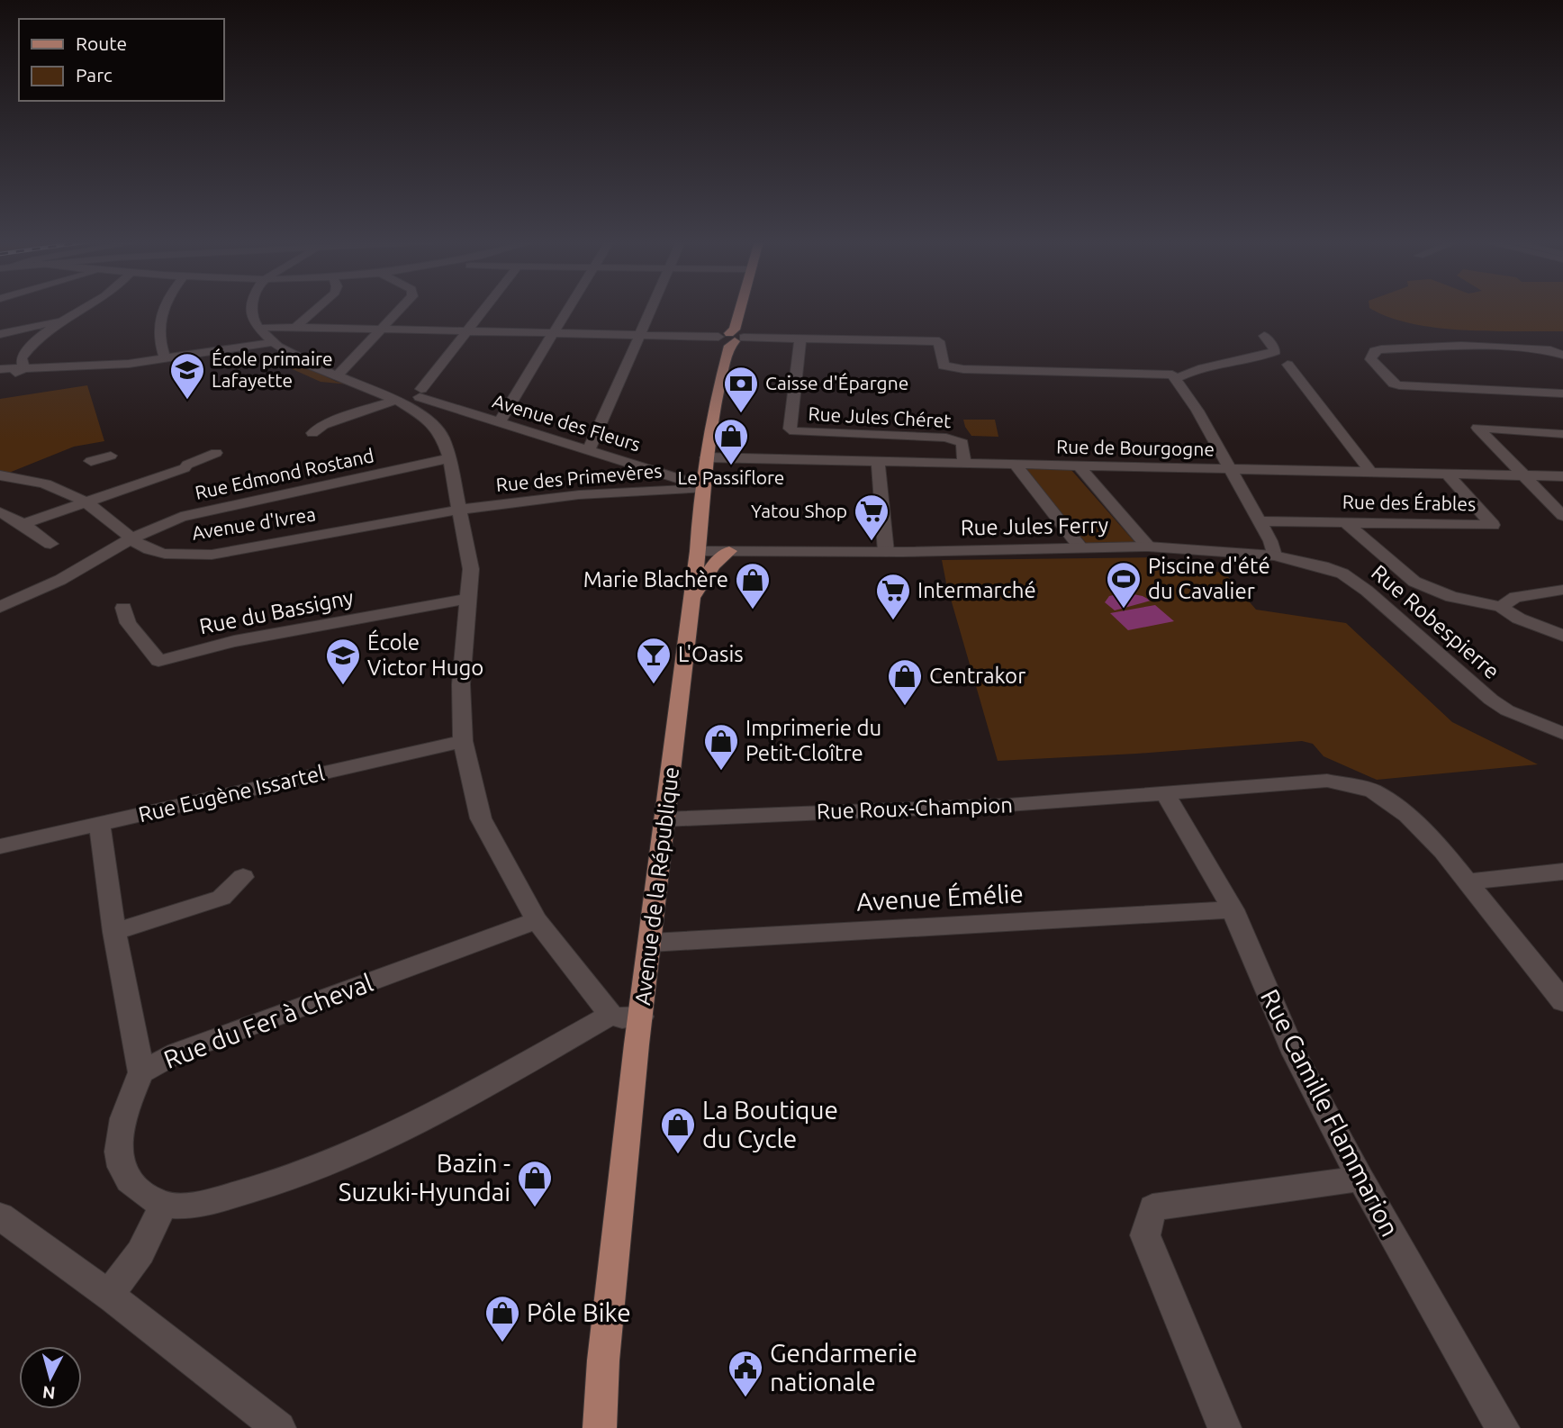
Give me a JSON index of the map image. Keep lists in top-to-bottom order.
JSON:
{
  "streets": {
    "main road": ["Avenue de la République"],
    "street": [
      "Rue Jules Chéret",
      "Avenue des Fleurs",
      "Rue de Bourgogne",
      "Rue Edmond Rostand",
      "Rue des Primevères",
      "Rue des Érables",
      "Avenue d'Ivrea",
      "Rue Jules Ferry",
      "Rue du Bassigny",
      "Rue Robespierre",
      "Rue Eugène Issartel",
      "Rue Roux-Champion",
      "Avenue Émélie",
      "Rue du Fer à Cheval",
      "Rue Camille Flammarion"
    ]
  },
  "crossings": [
    ["Rue Jules Chéret", "Rue de Bourgogne"],
    ["Avenue des Fleurs", "Rue des Primevères"],
    ["Avenue des Fleurs", "Avenue de la République"],
    ["Rue de Bourgogne", "Rue des Érables"],
    ["Rue de Bourgogne", "Avenue de la République"],
    ["Rue Edmond Rostand", "Avenue d'Ivrea"],
    ["Rue des Primevères", "Avenue d'Ivrea"],
    ["Rue des Primevères", "Avenue de la République"],
    ["Rue Jules Ferry", "Rue Robespierre"],
    ["Rue Jules Ferry", "Avenue de la République"],
    ["Rue Roux-Champion", "Avenue de la République"],
    ["Rue Roux-Champion", "Rue Camille Flammarion"],
    ["Avenue de la République", "Avenue Émélie"],
    ["Avenue Émélie", "Rue Camille Flammarion"]
  ],
  "places": {
    "school or university": ["École primaire Lafayette", "École Victor Hugo"],
    "bank": ["Caisse d'Épargne"],
    "shop": [
      "Le Passiflore",
      "Marie Blachère",
      "Centrakor",
      "Imprimerie du Petit-Cloître",
      "La Boutique du Cycle",
      "Bazin - Suzuki-Hyundai",
      "Pôle Bike"
    ],
    "supermarket": ["Yatou Shop", "Intermarché"],
    "sports": ["Piscine d'été du Cavalier"],
    "bar": ["L'Oasis"],
    "public building": ["Gendarmerie nationale"]
  },
  "legend": ["Route", "Parc"],
  "north": "bottom"
}
